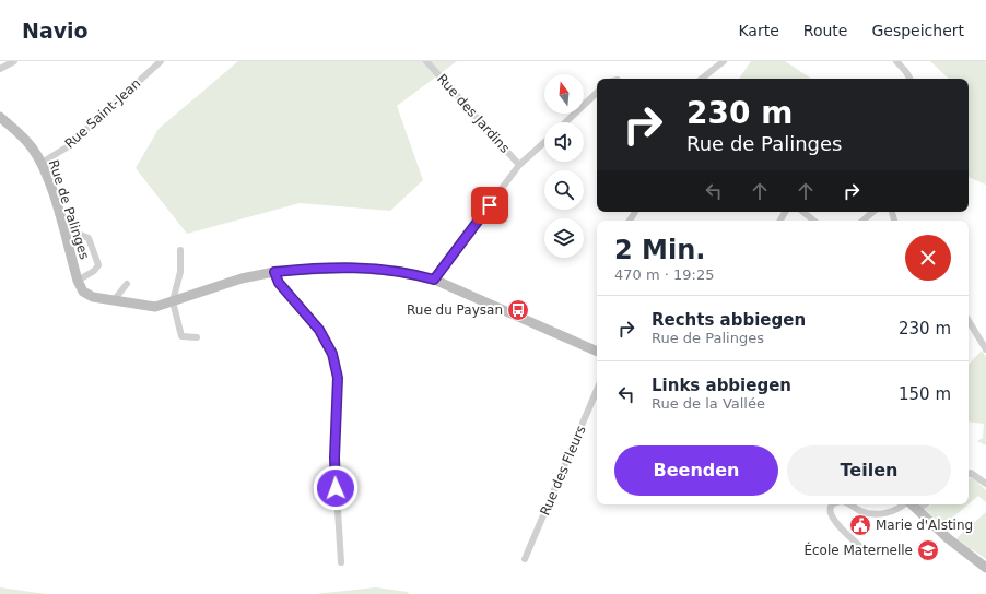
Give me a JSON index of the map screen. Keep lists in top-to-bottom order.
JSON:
{
  "streets": {
    "main road": ["Rue de Palinges"],
    "street": ["Rue Saint-Jean", "Rue des Jardins", "Rue des Fleurs"]
  },
  "crossings": [
    ["Rue Saint-Jean", "Rue de Palinges"]
  ],
  "places": {
    "bus stop": ["Rue du Paysan"],
    "public building": ["Marie d'Alsting"],
    "school or university": ["École Maternelle"]
  },
  "north": "top",
  "page": {
    "header": "Navio",
    "nav": ["Karte", "Route", "Gespeichert"],
    "turn": ["230 m", "Rue de Palinges"],
    "heading": ["2 Min.", "470 m · 19:25"],
    "list": [
      {
        "name": "Rechts abbiegen",
        "note": "Rue de Palinges",
        "value": "230 m"
      },
      {
        "name": "Links abbiegen",
        "note": "Rue de la Vallée",
        "value": "150 m"
      }
    ],
    "buttons": ["Beenden", "Teilen"]
  }
}
